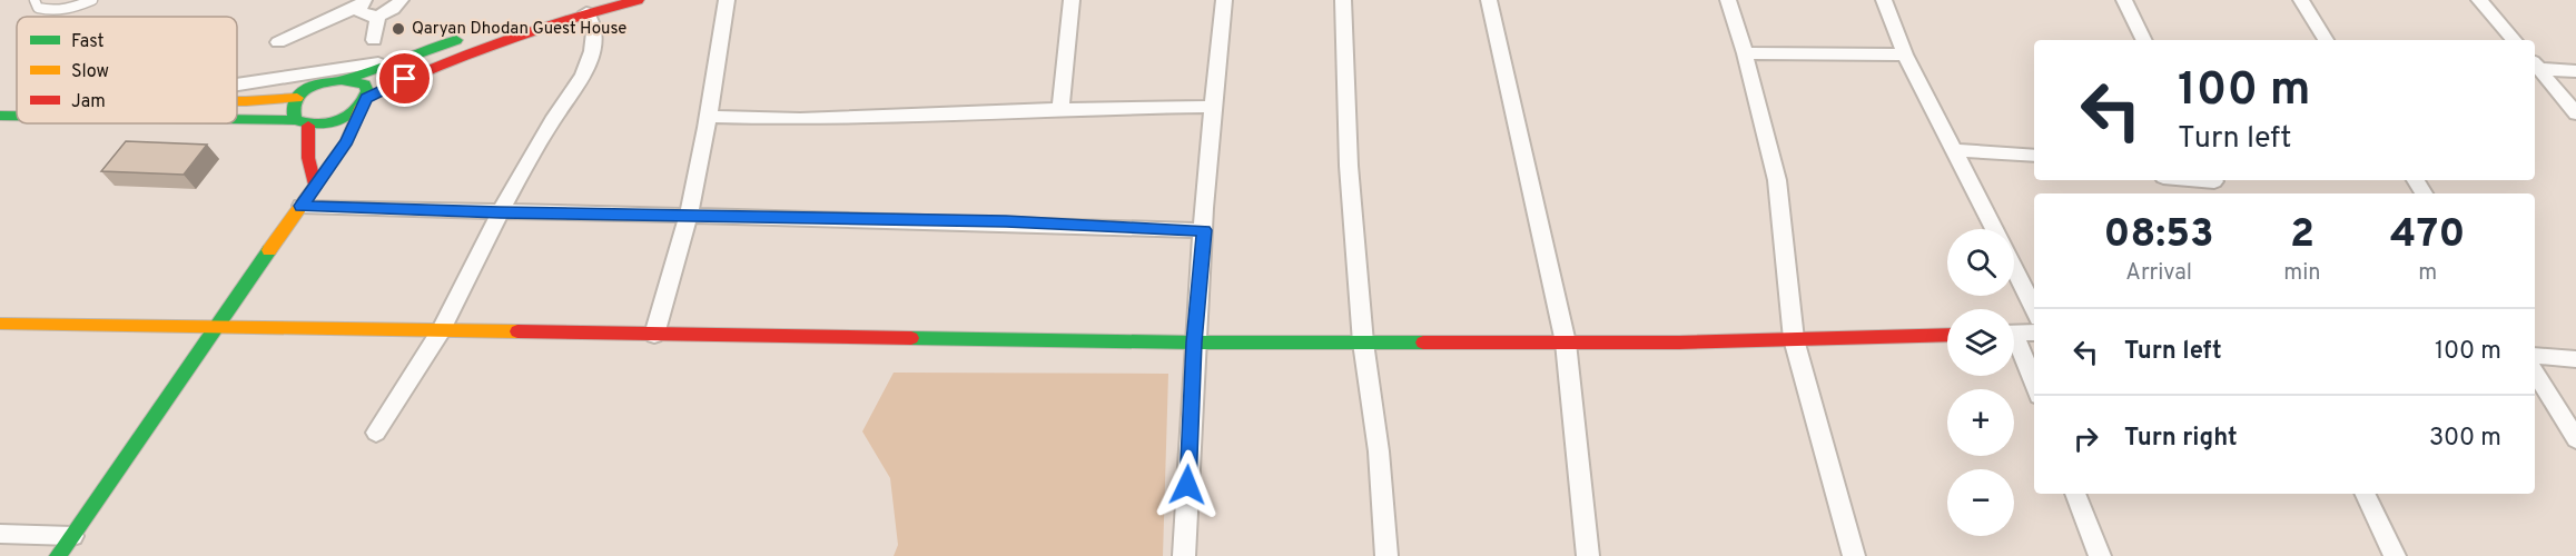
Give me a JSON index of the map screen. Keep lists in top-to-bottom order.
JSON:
{
  "places": ["Qaryan Dhodan Guest House"],
  "legend": ["Fast", "Slow", "Jam"],
  "page": {
    "turn": ["100 m", "Turn left"],
    "eta": [
      "08:53",
      "Arrival",
      "2",
      "min",
      "470",
      "m"
    ],
    "map_buttons": ["+", "−"],
    "list": [
      {
        "name": "Turn left",
        "value": "100 m"
      },
      {
        "name": "Turn right",
        "value": "300 m"
      }
    ]
  }
}
